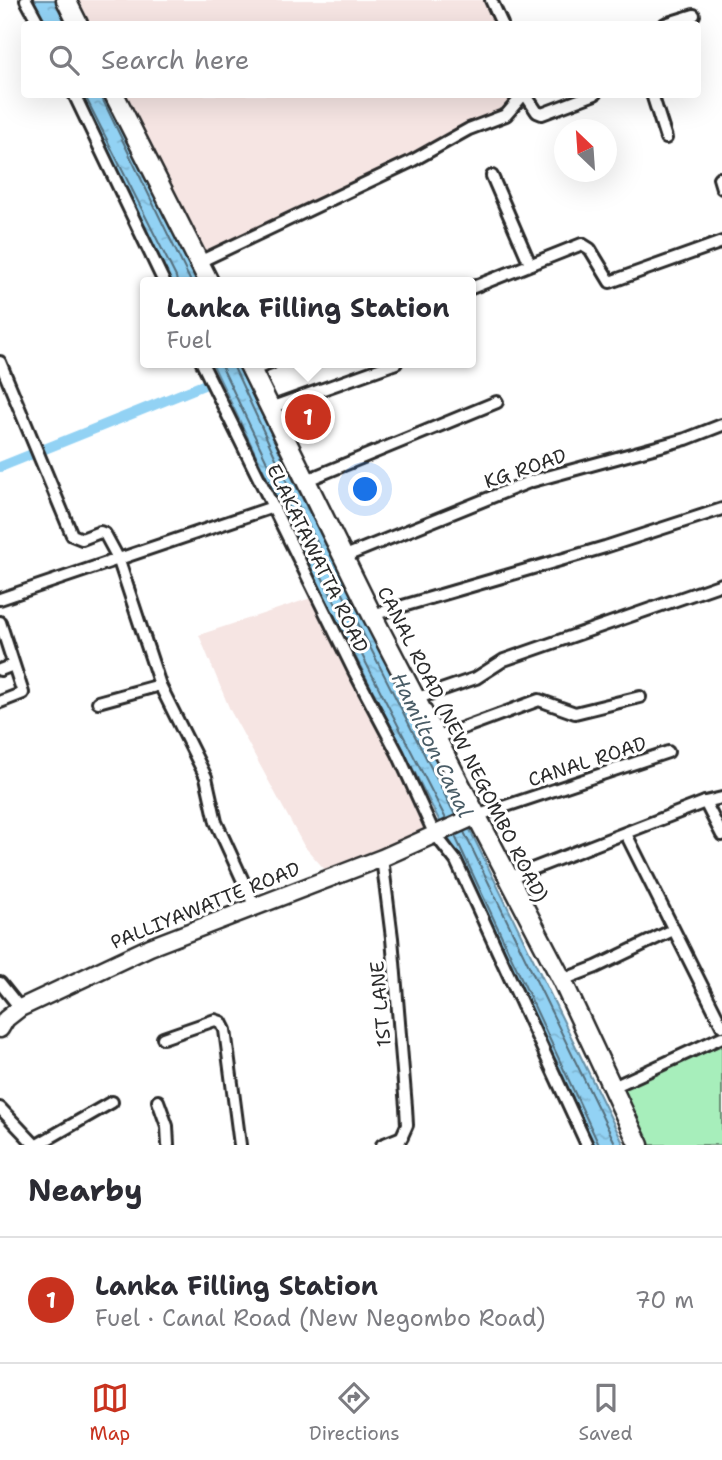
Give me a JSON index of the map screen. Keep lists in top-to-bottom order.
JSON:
{
  "streets": {
    "main road": ["CANAL ROAD (NEW NEGOMBO ROAD)"],
    "street": [
      "KG ROAD",
      "ELAKATAWATTA ROAD",
      "CANAL ROAD",
      "PALLIYAWATTE ROAD",
      "1ST LANE"
    ]
  },
  "crossings": [
    ["KG ROAD", "CANAL ROAD (NEW NEGOMBO ROAD)"],
    ["ELAKATAWATTA ROAD", "PALLIYAWATTE ROAD"],
    ["CANAL ROAD (NEW NEGOMBO ROAD)", "CANAL ROAD"],
    ["CANAL ROAD (NEW NEGOMBO ROAD)", "PALLIYAWATTE ROAD"],
    ["CANAL ROAD", "PALLIYAWATTE ROAD"],
    ["PALLIYAWATTE ROAD", "1ST LANE"]
  ],
  "water": ["Hamilton Canal"],
  "north": "top left",
  "page": {
    "search": "Search here",
    "popup": ["Lanka Filling Station", "Fuel"],
    "pins": "1",
    "heading": "Nearby",
    "list": [
      {
        "mark": "1",
        "name": "Lanka Filling Station",
        "note": "Fuel · Canal Road (New Negombo Road)",
        "value": "70 m"
      }
    ],
    "nav": ["Map", "Directions", "Saved"]
  }
}
